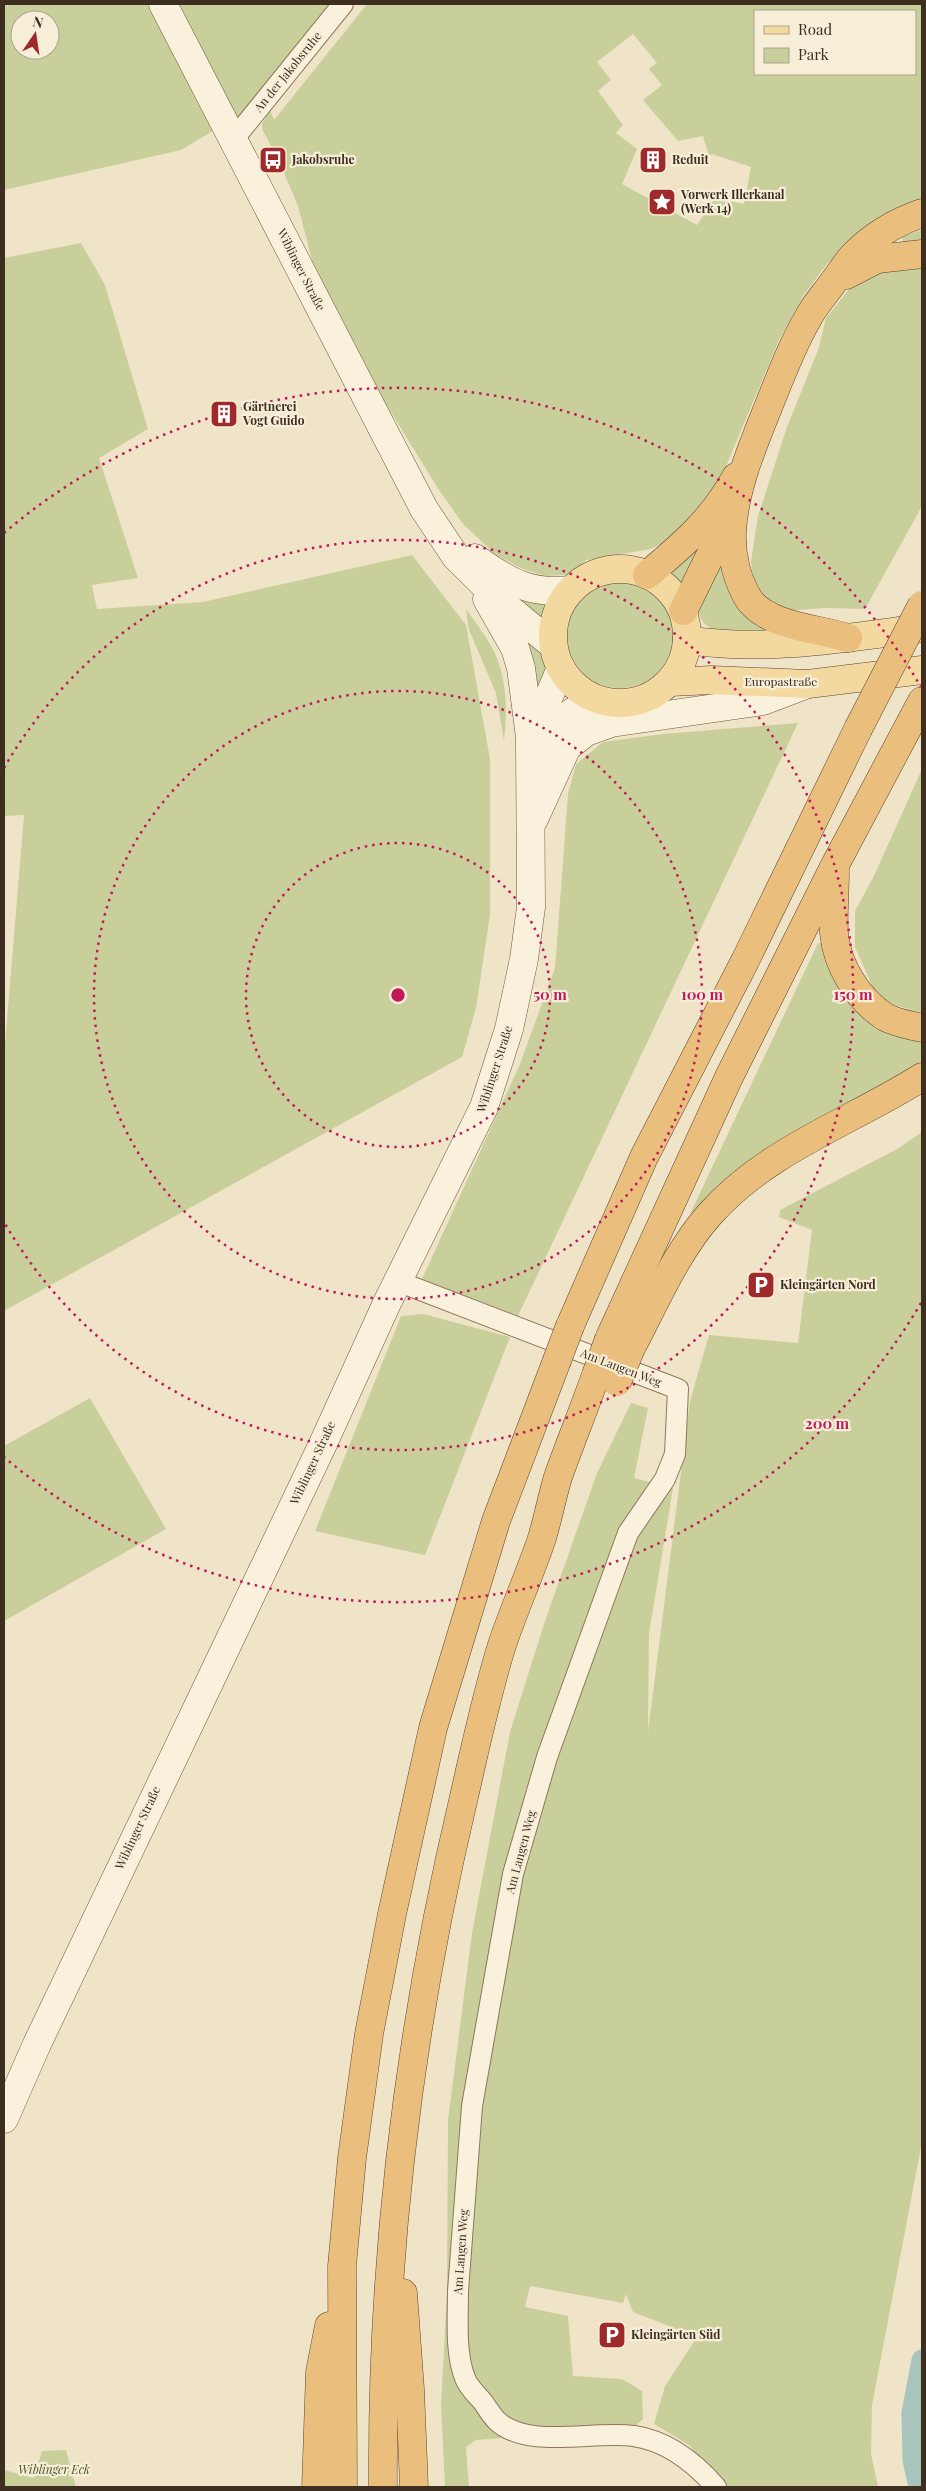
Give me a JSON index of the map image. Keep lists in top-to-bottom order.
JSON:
{
  "streets": {
    "main road": ["Wiblinger Straße", "Europastraße"],
    "street": ["An der Jakobsruhe", "Am Langen Weg"]
  },
  "crossings": [
    ["An der Jakobsruhe", "Wiblinger Straße"],
    ["Wiblinger Straße", "Europastraße"],
    ["Wiblinger Straße", "Am Langen Weg"]
  ],
  "parks": ["Wiblinger Eck"],
  "places": {
    "bus stop": ["Jakobsruhe"],
    "building": ["Reduit", "Gärtnerei Vogt Guido"],
    "place": ["Vorwerk Illerkanal (Werk 14)"],
    "parking": ["Kleingärten Nord", "Kleingärten Süd"]
  },
  "legend": ["Road", "Park"],
  "north": "top",
  "rings": [
    "50 m",
    "100 m",
    "150 m",
    "200 m"
  ]
}
